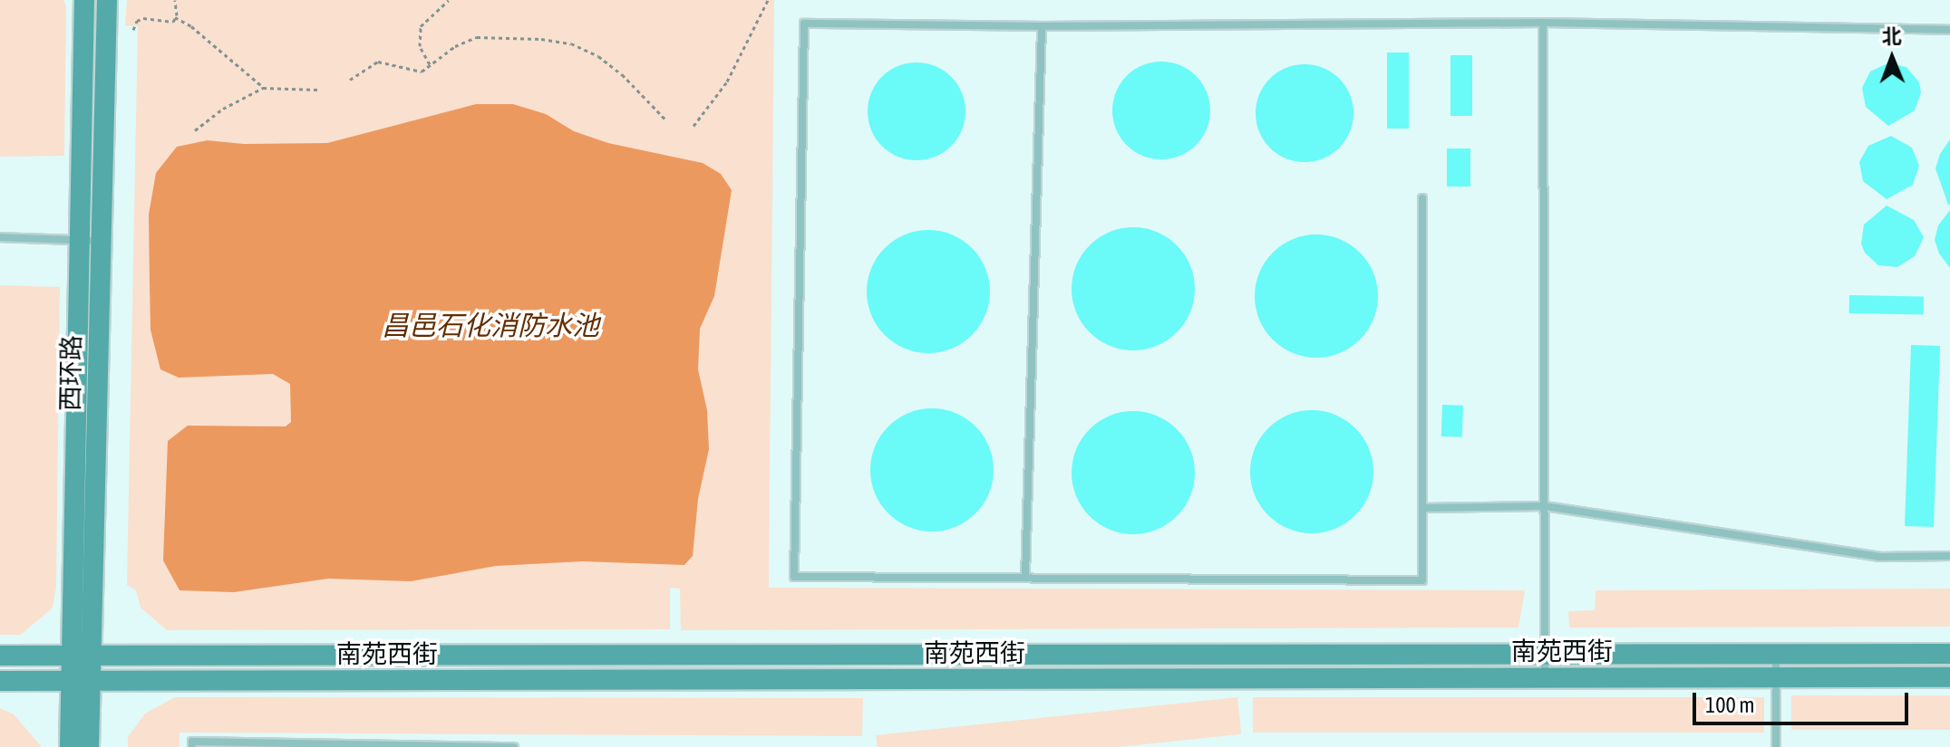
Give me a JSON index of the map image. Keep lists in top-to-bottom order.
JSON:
{
  "streets": {
    "main road": ["西环路", "南苑西街"]
  },
  "crossings": [
    ["西环路", "南苑西街"]
  ],
  "water": ["昌邑石化消防水池"],
  "scale_bar": "100 m",
  "north": "top"
}
